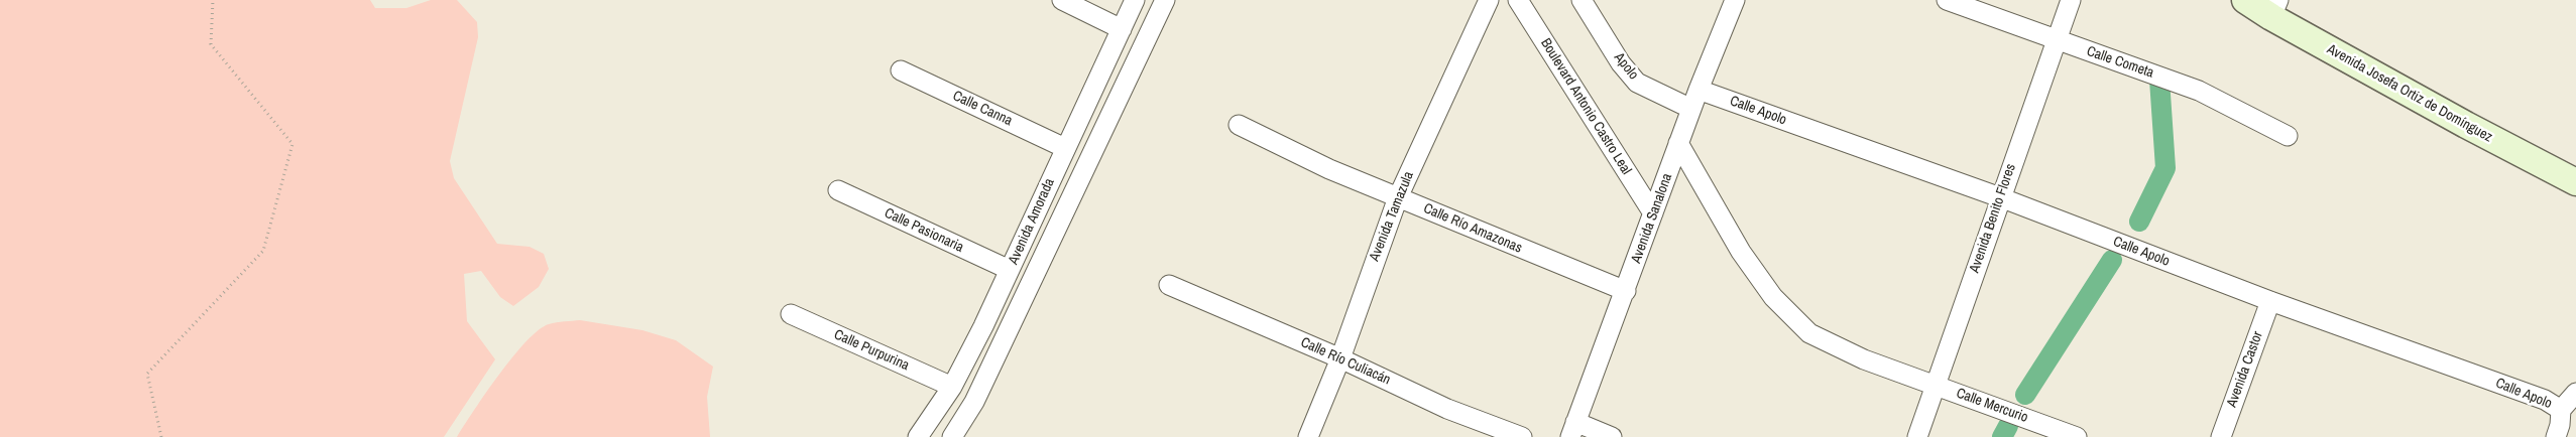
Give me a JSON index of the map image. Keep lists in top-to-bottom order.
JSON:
{
  "streets": {
    "street": [
      "Calle Cometa",
      "Apolo",
      "Avenida Josefa Ortiz de Domínguez",
      "Boulevard Antonio Castro Leal",
      "Calle Canna",
      "Calle Apolo",
      "Avenida Tamazula",
      "Avenida Sanalona",
      "Avenida Benito Flores",
      "Avenida Amorada",
      "Calle Río Amazonas",
      "Calle Pasionaria",
      "Calle Purpurina",
      "Calle Río Culiacán",
      "Avenida Castor",
      "Calle Mercurio"
    ]
  },
  "crossings": [
    ["Calle Cometa", "Avenida Benito Flores"],
    ["Apolo", "Avenida Sanalona"],
    ["Boulevard Antonio Castro Leal", "Avenida Sanalona"],
    ["Calle Canna", "Avenida Amorada"],
    ["Calle Apolo", "Avenida Sanalona"],
    ["Calle Apolo", "Avenida Benito Flores"],
    ["Calle Apolo", "Avenida Castor"],
    ["Avenida Tamazula", "Calle Río Amazonas"],
    ["Avenida Tamazula", "Calle Río Culiacán"],
    ["Avenida Sanalona", "Calle Río Amazonas"],
    ["Avenida Sanalona", "Calle Mercurio"],
    ["Avenida Benito Flores", "Calle Mercurio"],
    ["Avenida Amorada", "Calle Pasionaria"],
    ["Avenida Amorada", "Calle Purpurina"]
  ]
}
